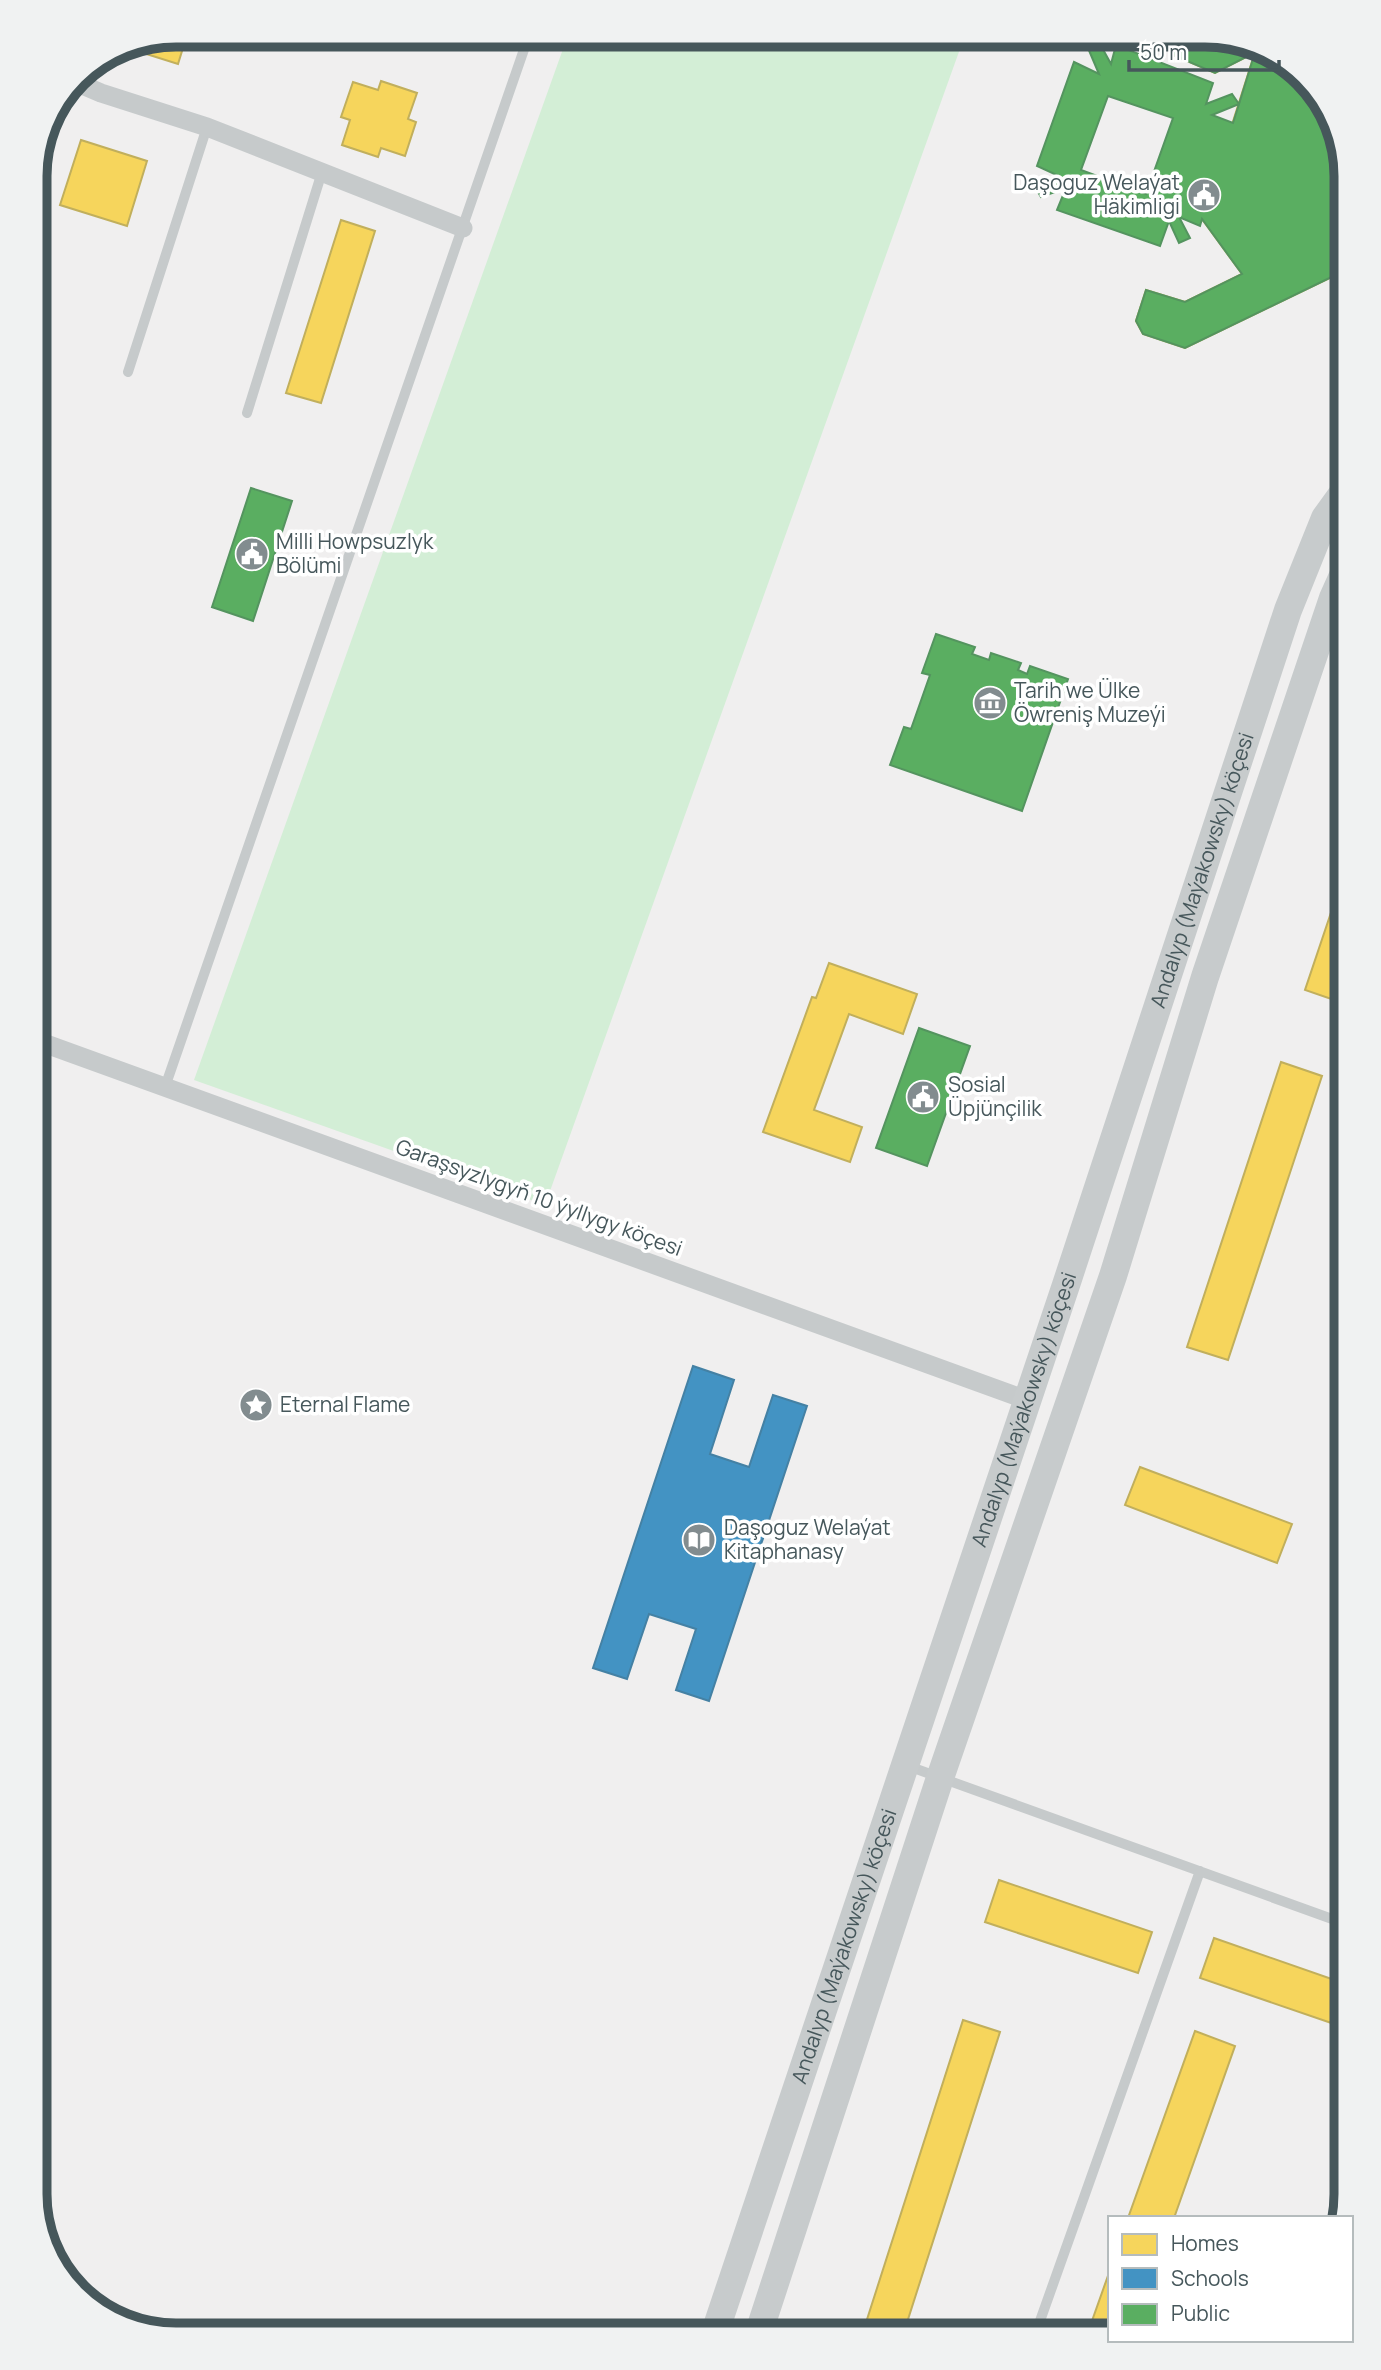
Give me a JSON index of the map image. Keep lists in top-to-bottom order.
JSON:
{
  "streets": {
    "main road": ["Andalyp (Maýakowsky) köçesi"],
    "street": ["Garaşsyzlygyň 10 ýyllygy köçesi"]
  },
  "crossings": [
    ["Andalyp (Maýakowsky) köçesi", "Garaşsyzlygyň 10 ýyllygy köçesi"]
  ],
  "places": {
    "public building": ["Daşoguz Welaýat Häkimligi", "Milli Howpsuzlyk Bölümi", "Sosial Üpjünçilik"],
    "museum": ["Tarih we Ülke Öwreniş Muzeýi"],
    "place": ["Eternal Flame"],
    "library": ["Daşoguz Welaýat Kitaphanasy"]
  },
  "legend": ["Homes", "Schools", "Public"],
  "scale_bar": "50 m"
}
